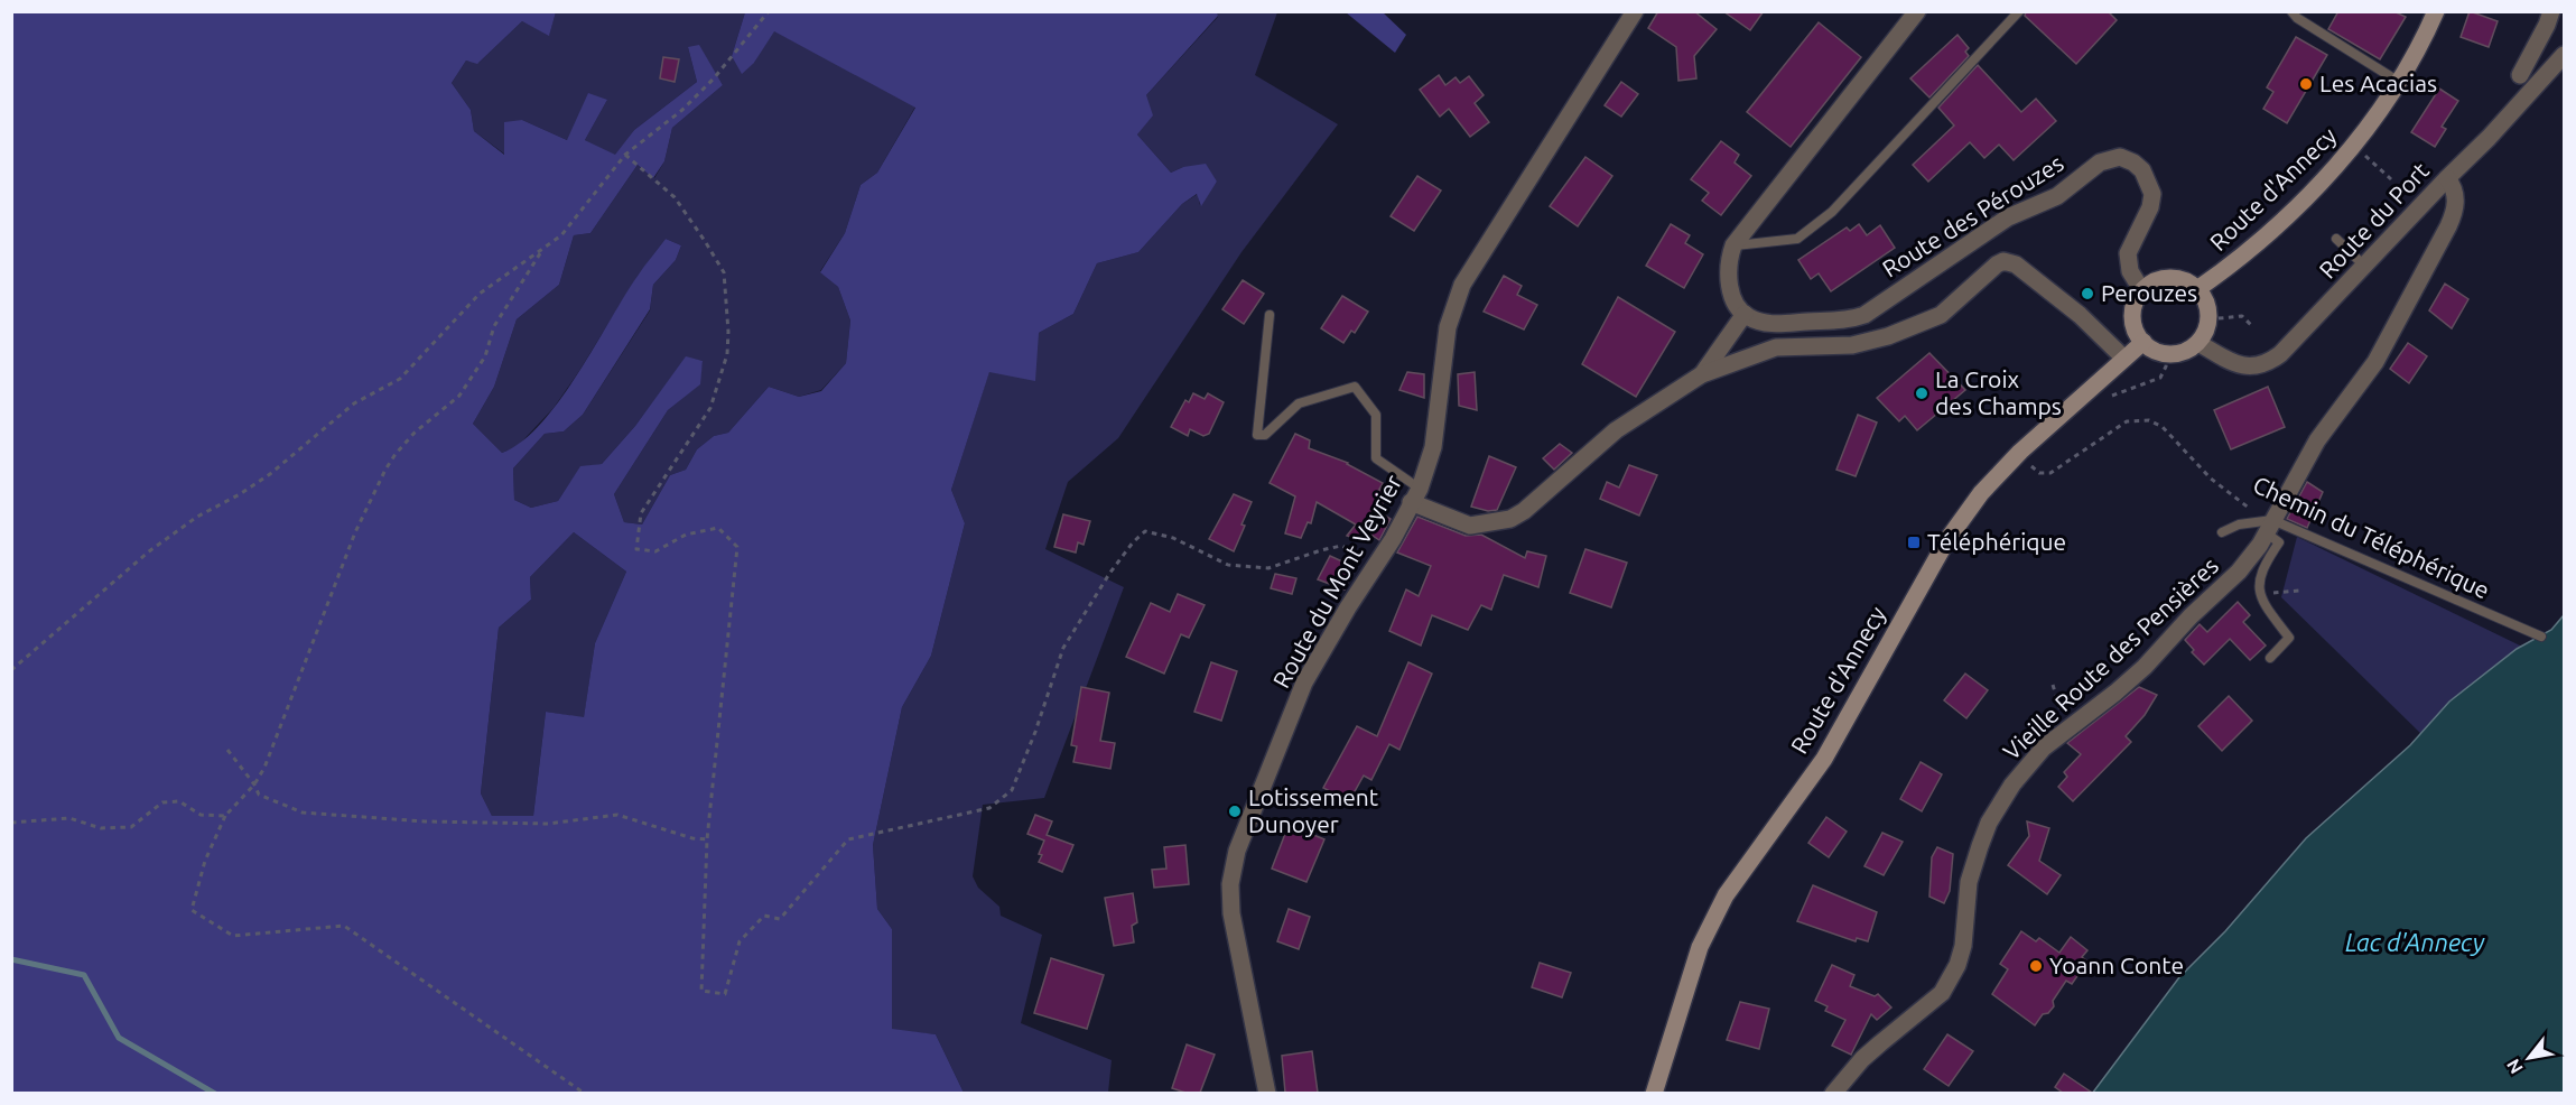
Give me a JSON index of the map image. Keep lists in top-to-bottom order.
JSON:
{
  "streets": {
    "main road": ["Route d'Annecy"],
    "street": [
      "Route des Pérouzes",
      "Route du Port",
      "Route du Mont Veyrier",
      "Vieille Route des Pensières"
    ],
    "lane": ["Chemin du Téléphérique"]
  },
  "crossings": [
    ["Route d'Annecy", "Route des Pérouzes"],
    ["Route d'Annecy", "Route du Port"],
    ["Route des Pérouzes", "Route du Port"],
    ["Route du Port", "Vieille Route des Pensières"],
    ["Chemin du Téléphérique", "Vieille Route des Pensières"]
  ],
  "water": ["Lac d'Annecy"],
  "places": {
    "other": [
      "Les Acacias",
      "Perouzes",
      "La Croix des Champs",
      "Lotissement Dunoyer",
      "Yoann Conte"
    ],
    "transit": ["Téléphérique"]
  },
  "north": "bottom left"
}
